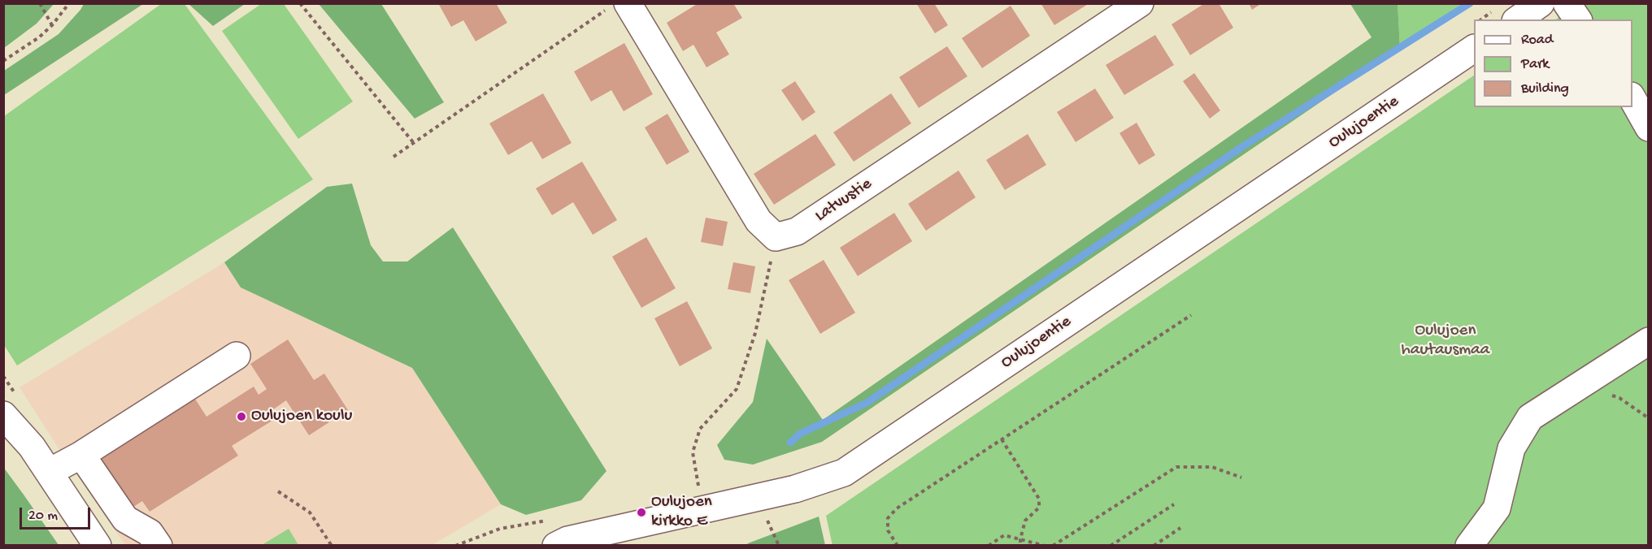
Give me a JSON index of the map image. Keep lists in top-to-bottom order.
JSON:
{
  "streets": {
    "street": ["Oulujoentie", "Latvustie"]
  },
  "parks": ["Oulujoen hautausmaa"],
  "places": ["Oulujoen koulu", "Oulujoen kirkko E"],
  "legend": ["Road", "Park", "Building"],
  "scale_bar": "20 m"
}
